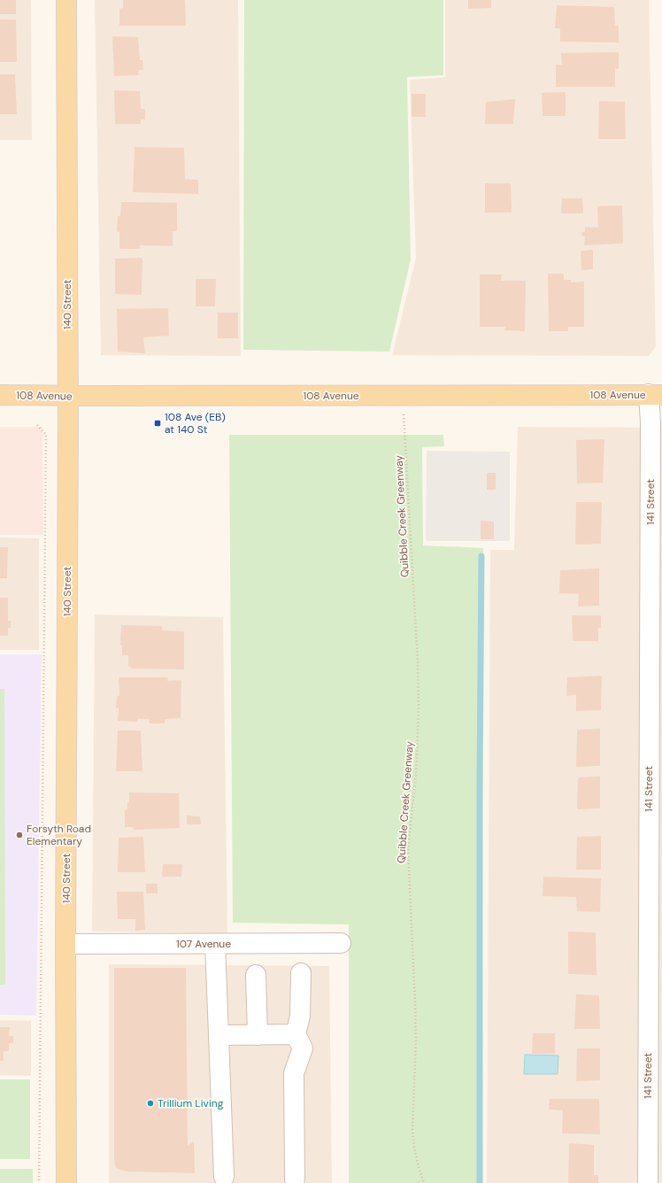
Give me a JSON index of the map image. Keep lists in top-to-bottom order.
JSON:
{
  "streets": {
    "main road": ["140 Street", "108 Avenue"],
    "street": ["141 Street", "107 Avenue"],
    "path": ["Quibble Creek Greenway"]
  },
  "crossings": [
    ["140 Street", "108 Avenue"],
    ["140 Street", "107 Avenue"],
    ["108 Avenue", "141 Street"]
  ],
  "places": {
    "transit": ["108 Ave (EB) at 140 St"],
    "other": ["Forsyth Road Elementary", "Trillium Living"]
  }
}
